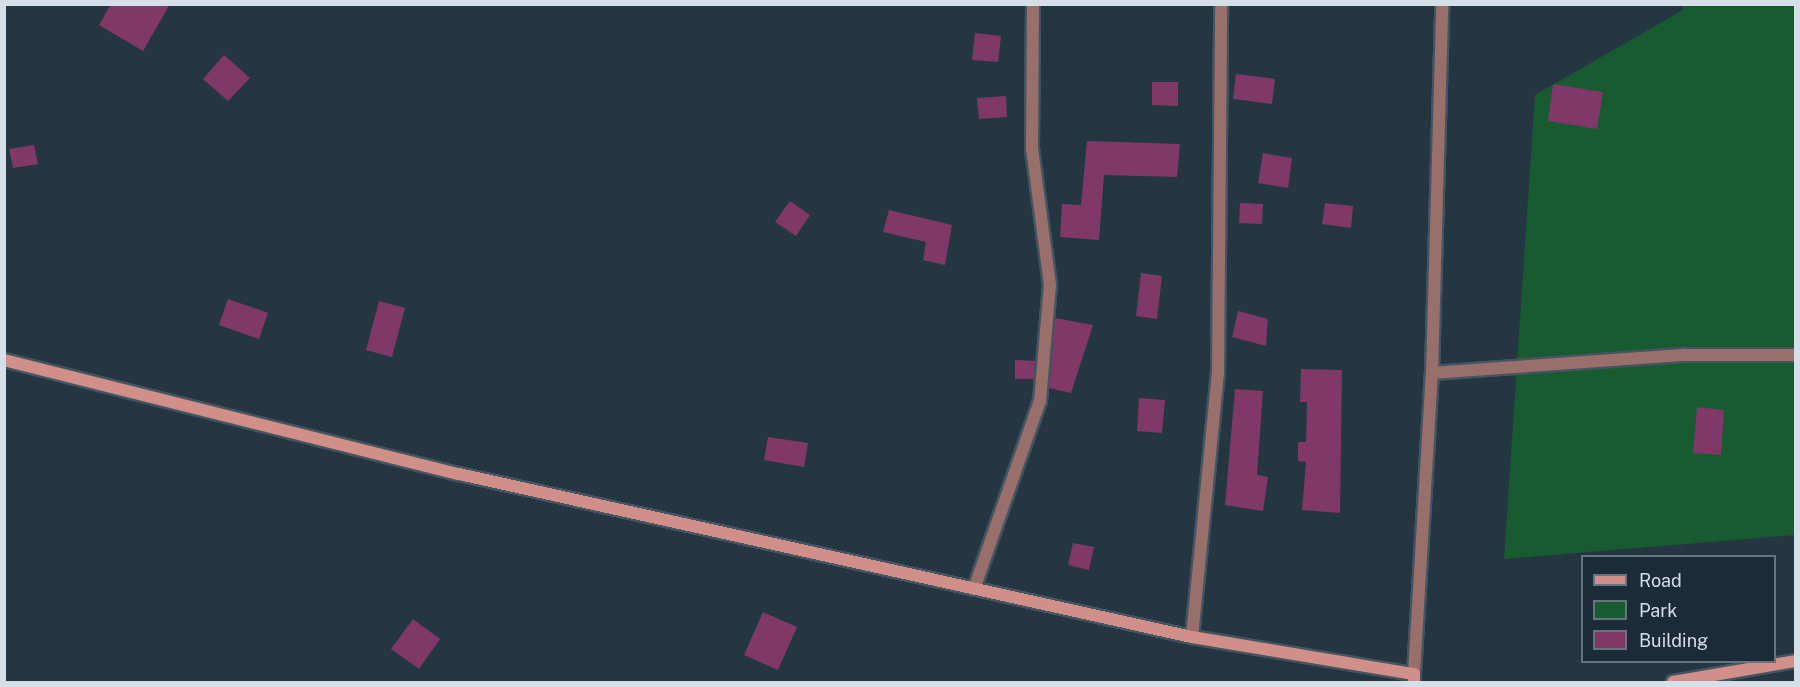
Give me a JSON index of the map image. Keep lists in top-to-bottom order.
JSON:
{
  "legend": ["Road", "Park", "Building"]
}
